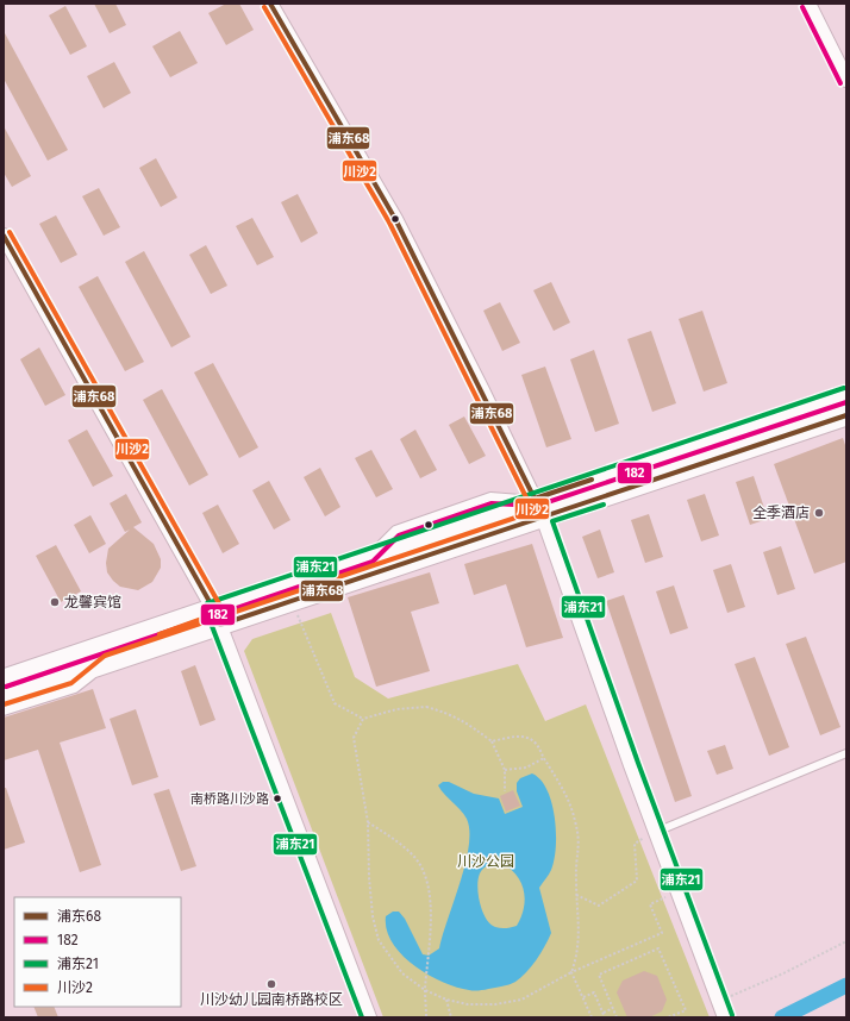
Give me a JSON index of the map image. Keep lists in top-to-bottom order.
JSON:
{
  "parks": ["川沙公园"],
  "places": [
    "全季酒店",
    "龙馨宾馆",
    "南桥路川沙路",
    "川沙幼儿园南桥路校区"
  ],
  "lines": [
    "transit line 浦东68",
    "transit line 182",
    "transit line 川沙2",
    "transit line 浦东21"
  ],
  "legend": [
    "浦东68",
    "182",
    "浦东21",
    "川沙2"
  ]
}
